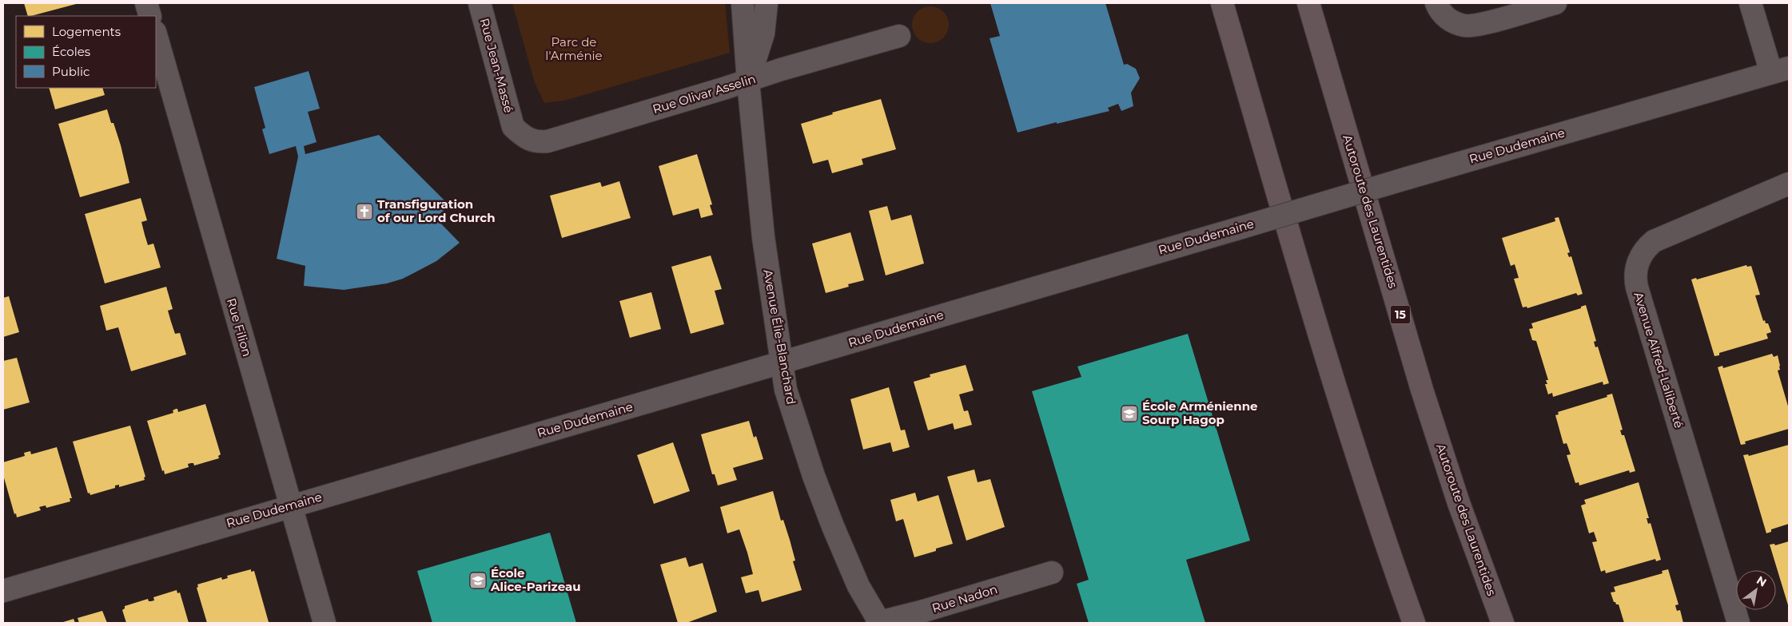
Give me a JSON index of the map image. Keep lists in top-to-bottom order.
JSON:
{
  "streets": {
    "highway": ["Autoroute des Laurentides", "15"],
    "street": [
      "Rue Jean-Massé",
      "Rue Olivar Asselin",
      "Rue Dudemaine",
      "Rue Filion",
      "Avenue Élie-Blanchard",
      "Avenue Alfred-Laliberté",
      "Rue Nadon"
    ]
  },
  "crossings": [
    ["Rue Jean-Massé", "Rue Olivar Asselin"],
    ["Rue Olivar Asselin", "Avenue Élie-Blanchard"],
    ["Rue Dudemaine", "Rue Filion"],
    ["Rue Dudemaine", "Avenue Élie-Blanchard"],
    ["Avenue Élie-Blanchard", "Rue Nadon"]
  ],
  "parks": ["Parc de l'Arménie"],
  "places": {
    "church": ["Transfiguration of our Lord Church"],
    "school or university": ["École Arménienne Sourp Hagop", "École Alice-Parizeau"]
  },
  "legend": ["Logements", "Écoles", "Public"],
  "north": "top right"
}
